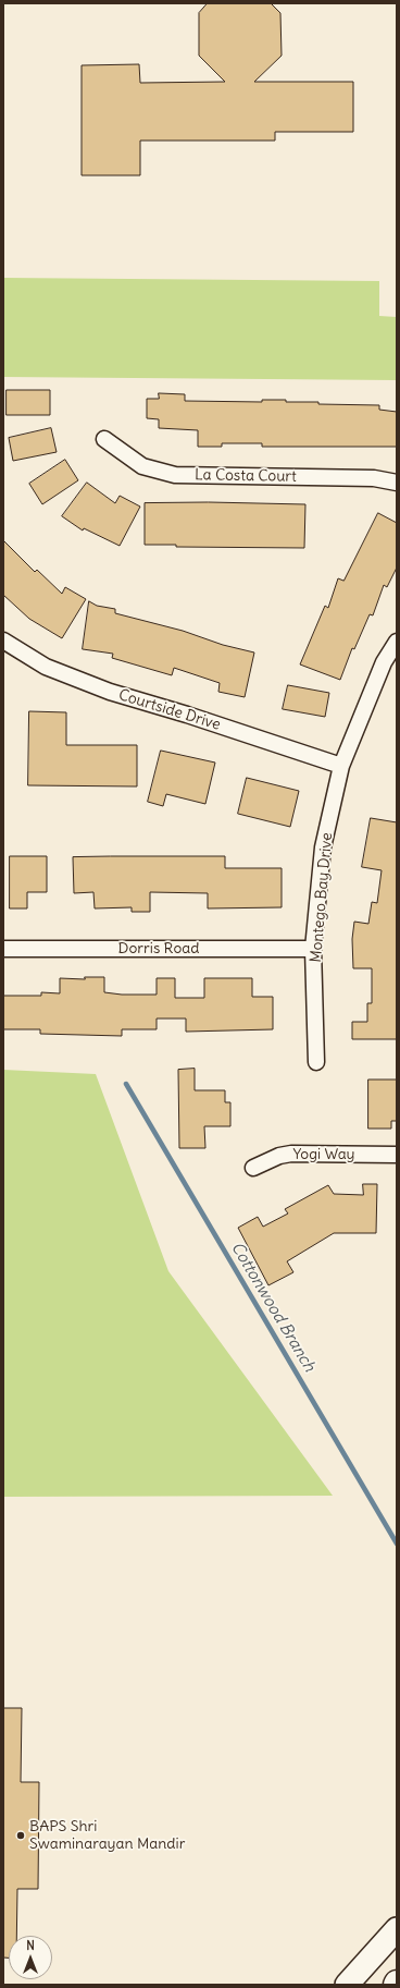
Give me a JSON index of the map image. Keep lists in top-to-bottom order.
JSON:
{
  "streets": {
    "street": [
      "La Costa Court",
      "Courtside Drive",
      "Montego Bay Drive",
      "Dorris Road",
      "Yogi Way"
    ]
  },
  "crossings": [
    ["Courtside Drive", "Montego Bay Drive"],
    ["Montego Bay Drive", "Dorris Road"]
  ],
  "water": ["Cottonwood Branch"],
  "places": ["BAPS Shri Swaminarayan Mandir"],
  "north": "top"
}
